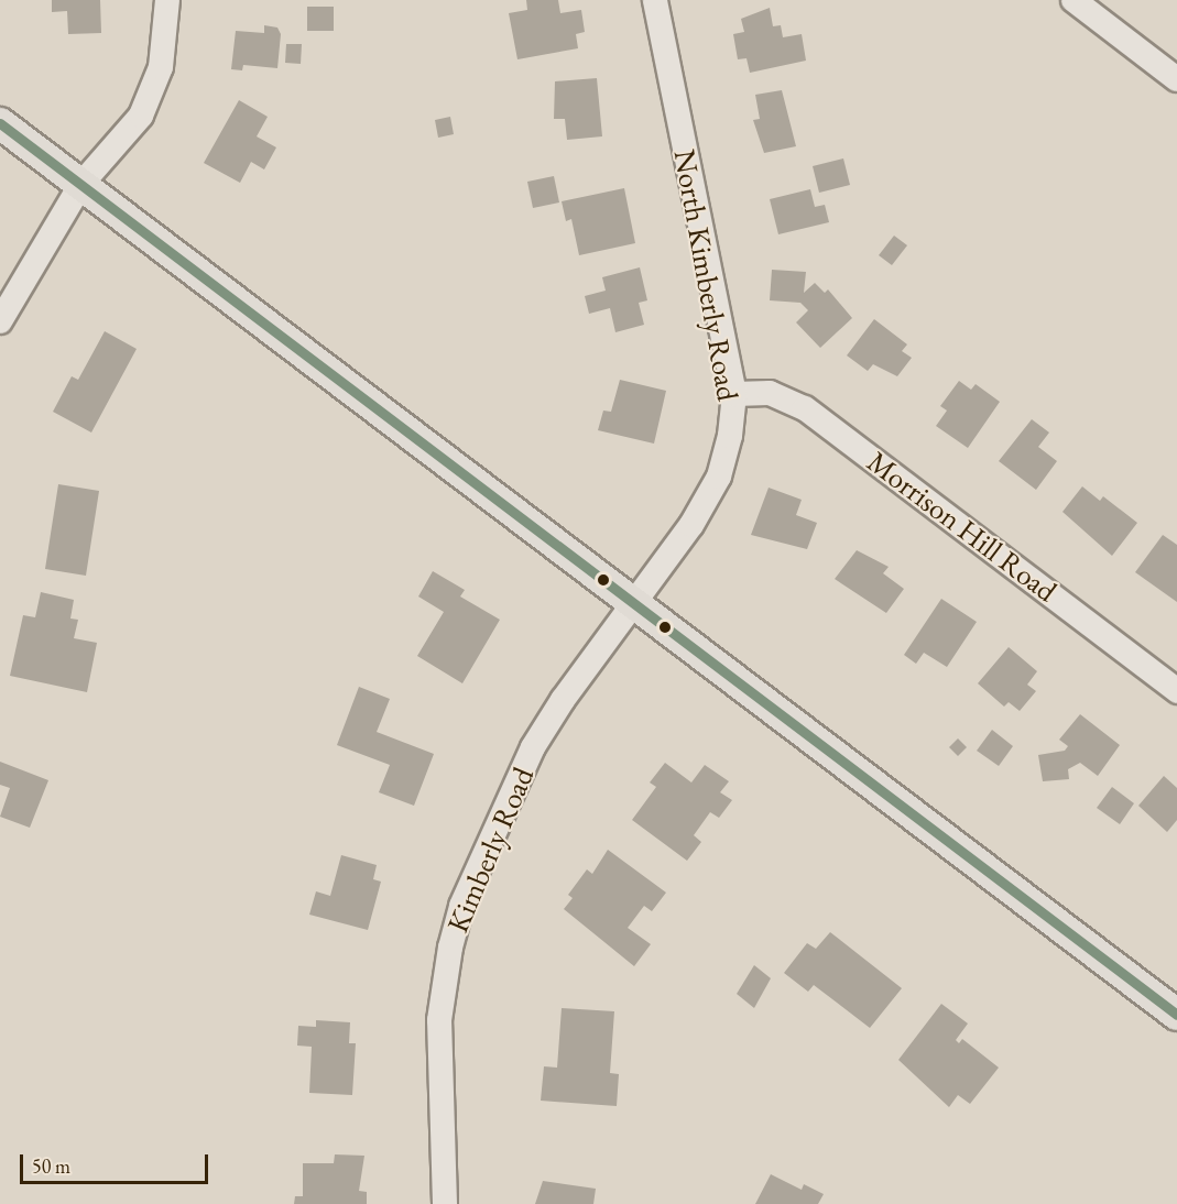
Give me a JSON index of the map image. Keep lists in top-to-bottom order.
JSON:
{
  "streets": {
    "street": ["North Kimberly Road", "Morrison Hill Road", "Kimberly Road"]
  },
  "crossings": [
    ["North Kimberly Road", "Morrison Hill Road"],
    ["North Kimberly Road", "Kimberly Road"]
  ],
  "scale_bar": "50 m"
}
